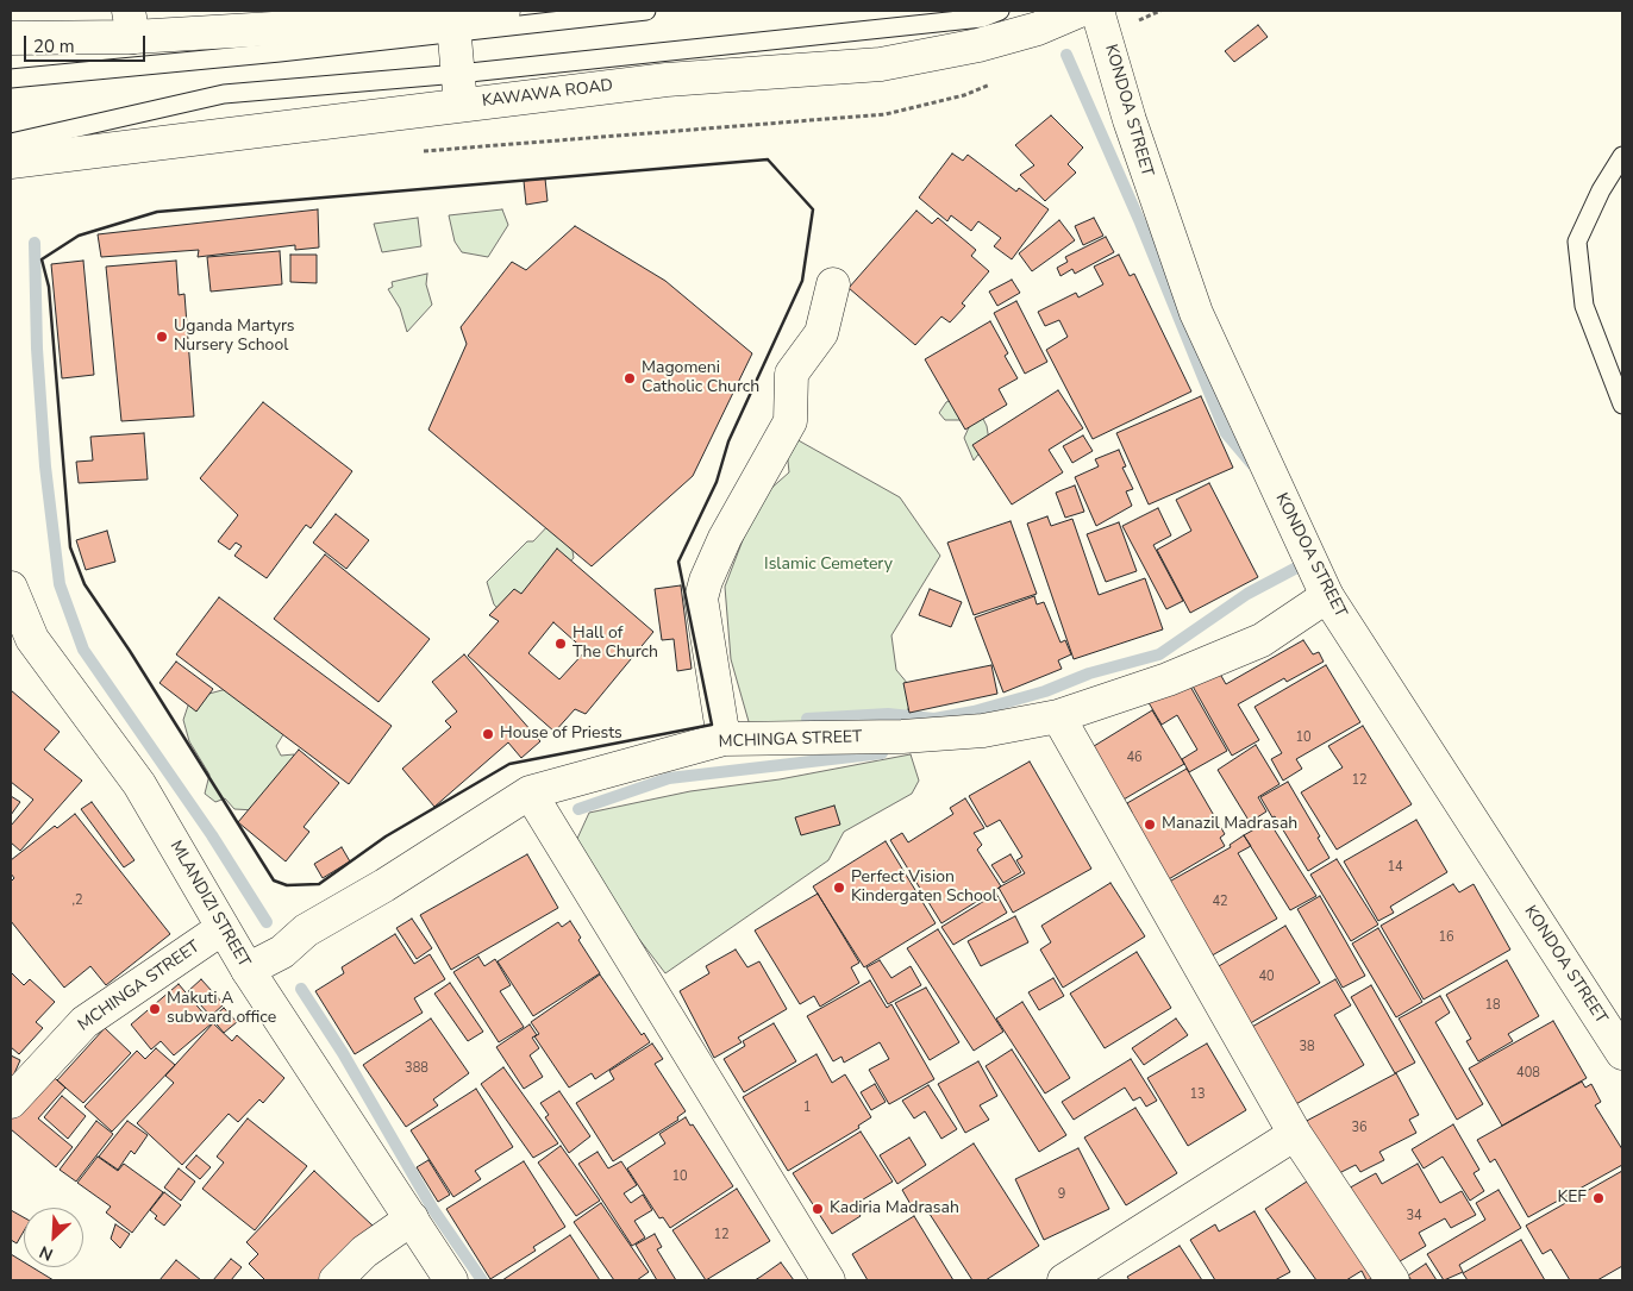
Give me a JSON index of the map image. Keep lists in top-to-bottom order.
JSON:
{
  "streets": {
    "street": [
      "KAWAWA ROAD",
      "KONDOA STREET",
      "MCHINGA STREET",
      "MLANDIZI STREET"
    ]
  },
  "crossings": [
    ["KONDOA STREET", "MCHINGA STREET"],
    ["MCHINGA STREET", "MLANDIZI STREET"]
  ],
  "parks": ["Islamic Cemetery"],
  "places": [
    "Uganda Martyrs Nursery School",
    "Magomeni Catholic Church",
    "Hall of The Church",
    "House of Priests",
    "Manazil Madrasah",
    "Perfect Vision Kindergaten School",
    "Makuti A subward office",
    "KEF",
    "Kadiria Madrasah"
  ],
  "house_numbers": [
    "10",
    "46",
    "12",
    "14",
    ",2",
    "42",
    "16",
    "40",
    "18",
    "38",
    "388",
    "408",
    "13",
    "1",
    "36",
    "10",
    "9",
    "34",
    "12"
  ],
  "scale_bar": "20 m",
  "north": "bottom left"
}
